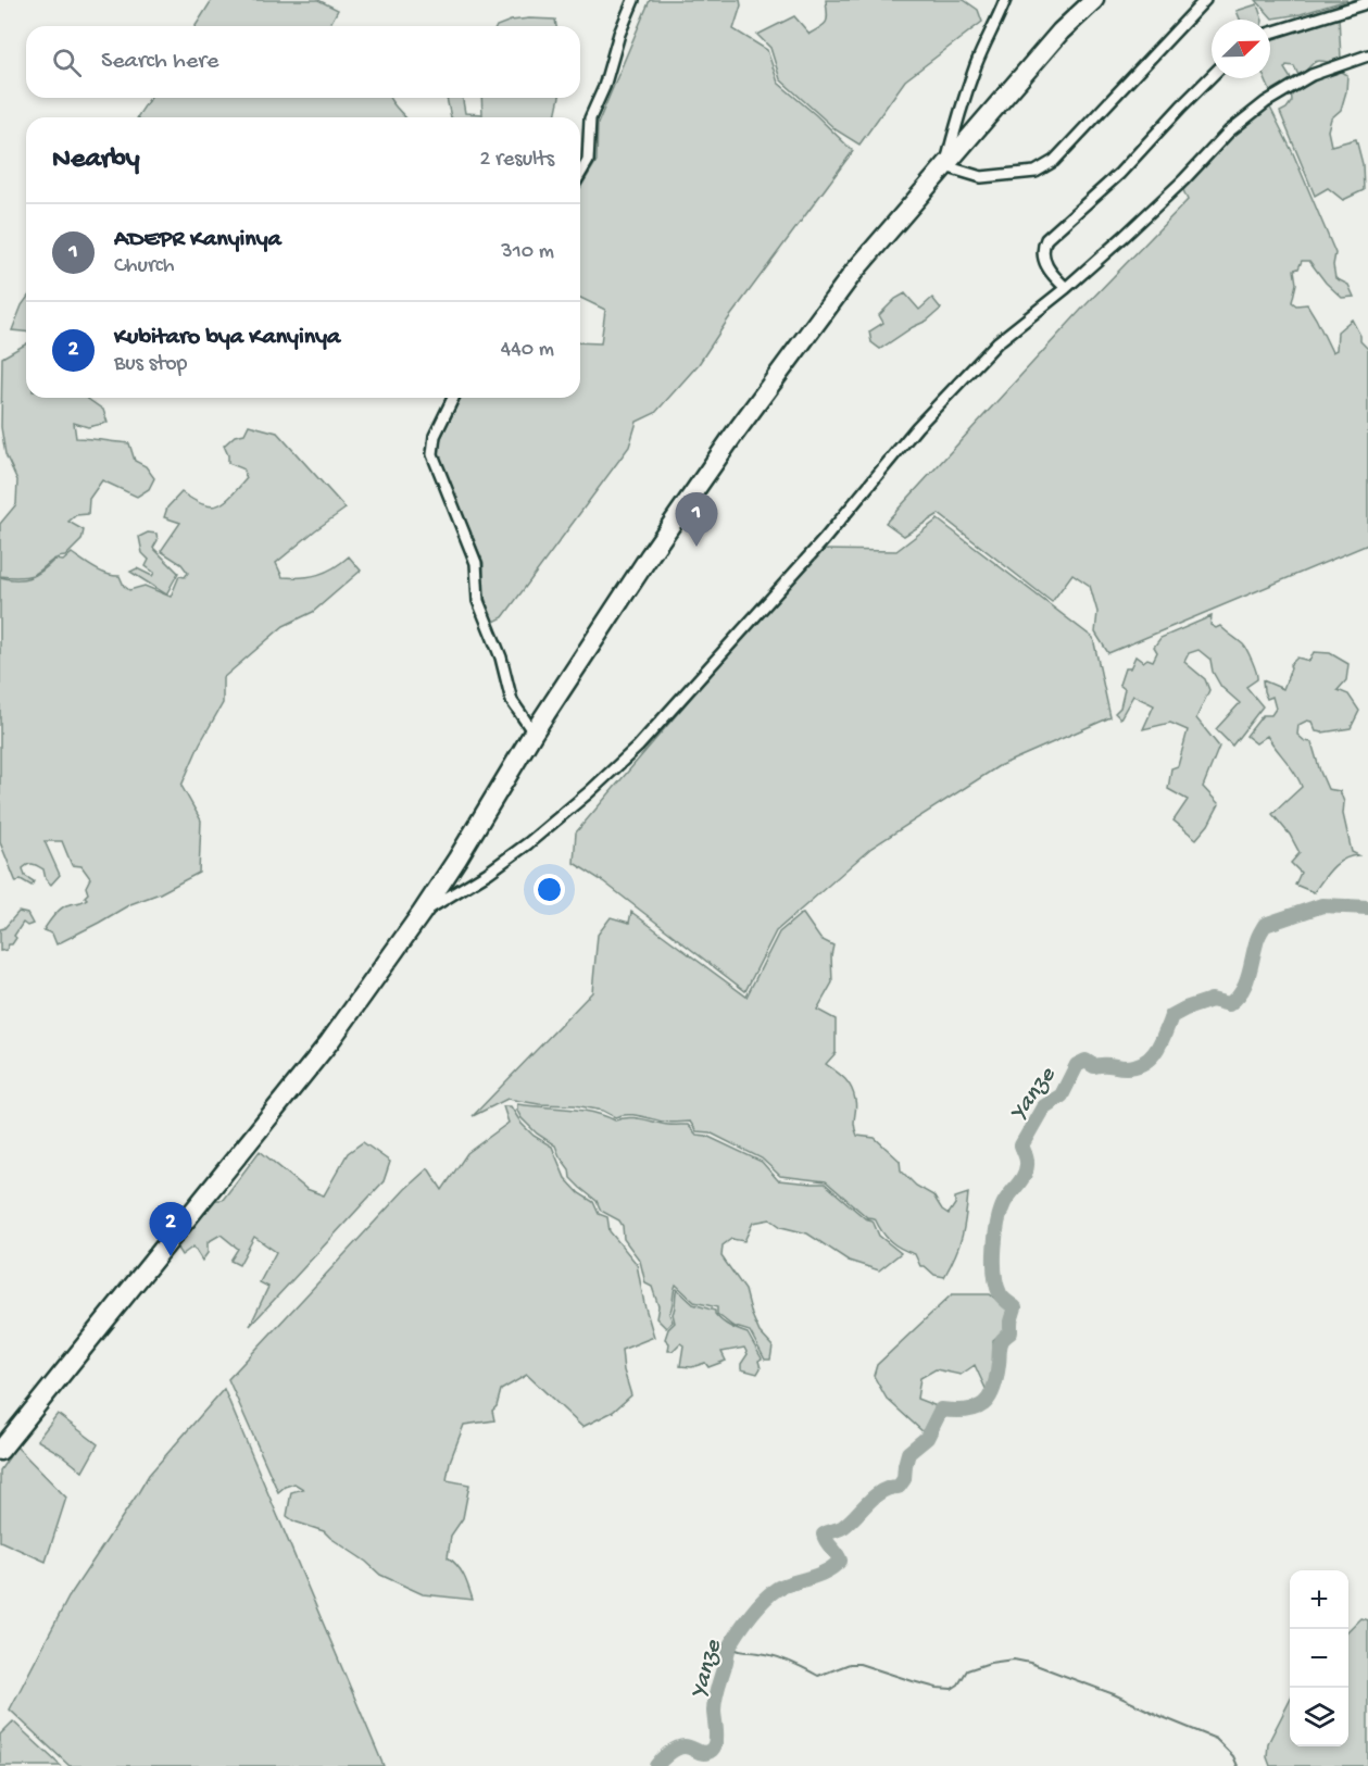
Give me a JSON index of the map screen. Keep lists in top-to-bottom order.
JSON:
{
  "water": ["Yanze"],
  "north": "top right",
  "page": {
    "search": "Search here",
    "heading": ["Nearby", "2 results"],
    "list": [
      {
        "mark": "1",
        "name": "ADEPR Kanyinya",
        "note": "Church",
        "value": "310 m"
      },
      {
        "mark": "2",
        "name": "Kubitaro bya Kanyinya",
        "note": "Bus stop",
        "value": "440 m"
      }
    ],
    "pins": ["1", "2"],
    "map_buttons": ["+", "−"]
  }
}
